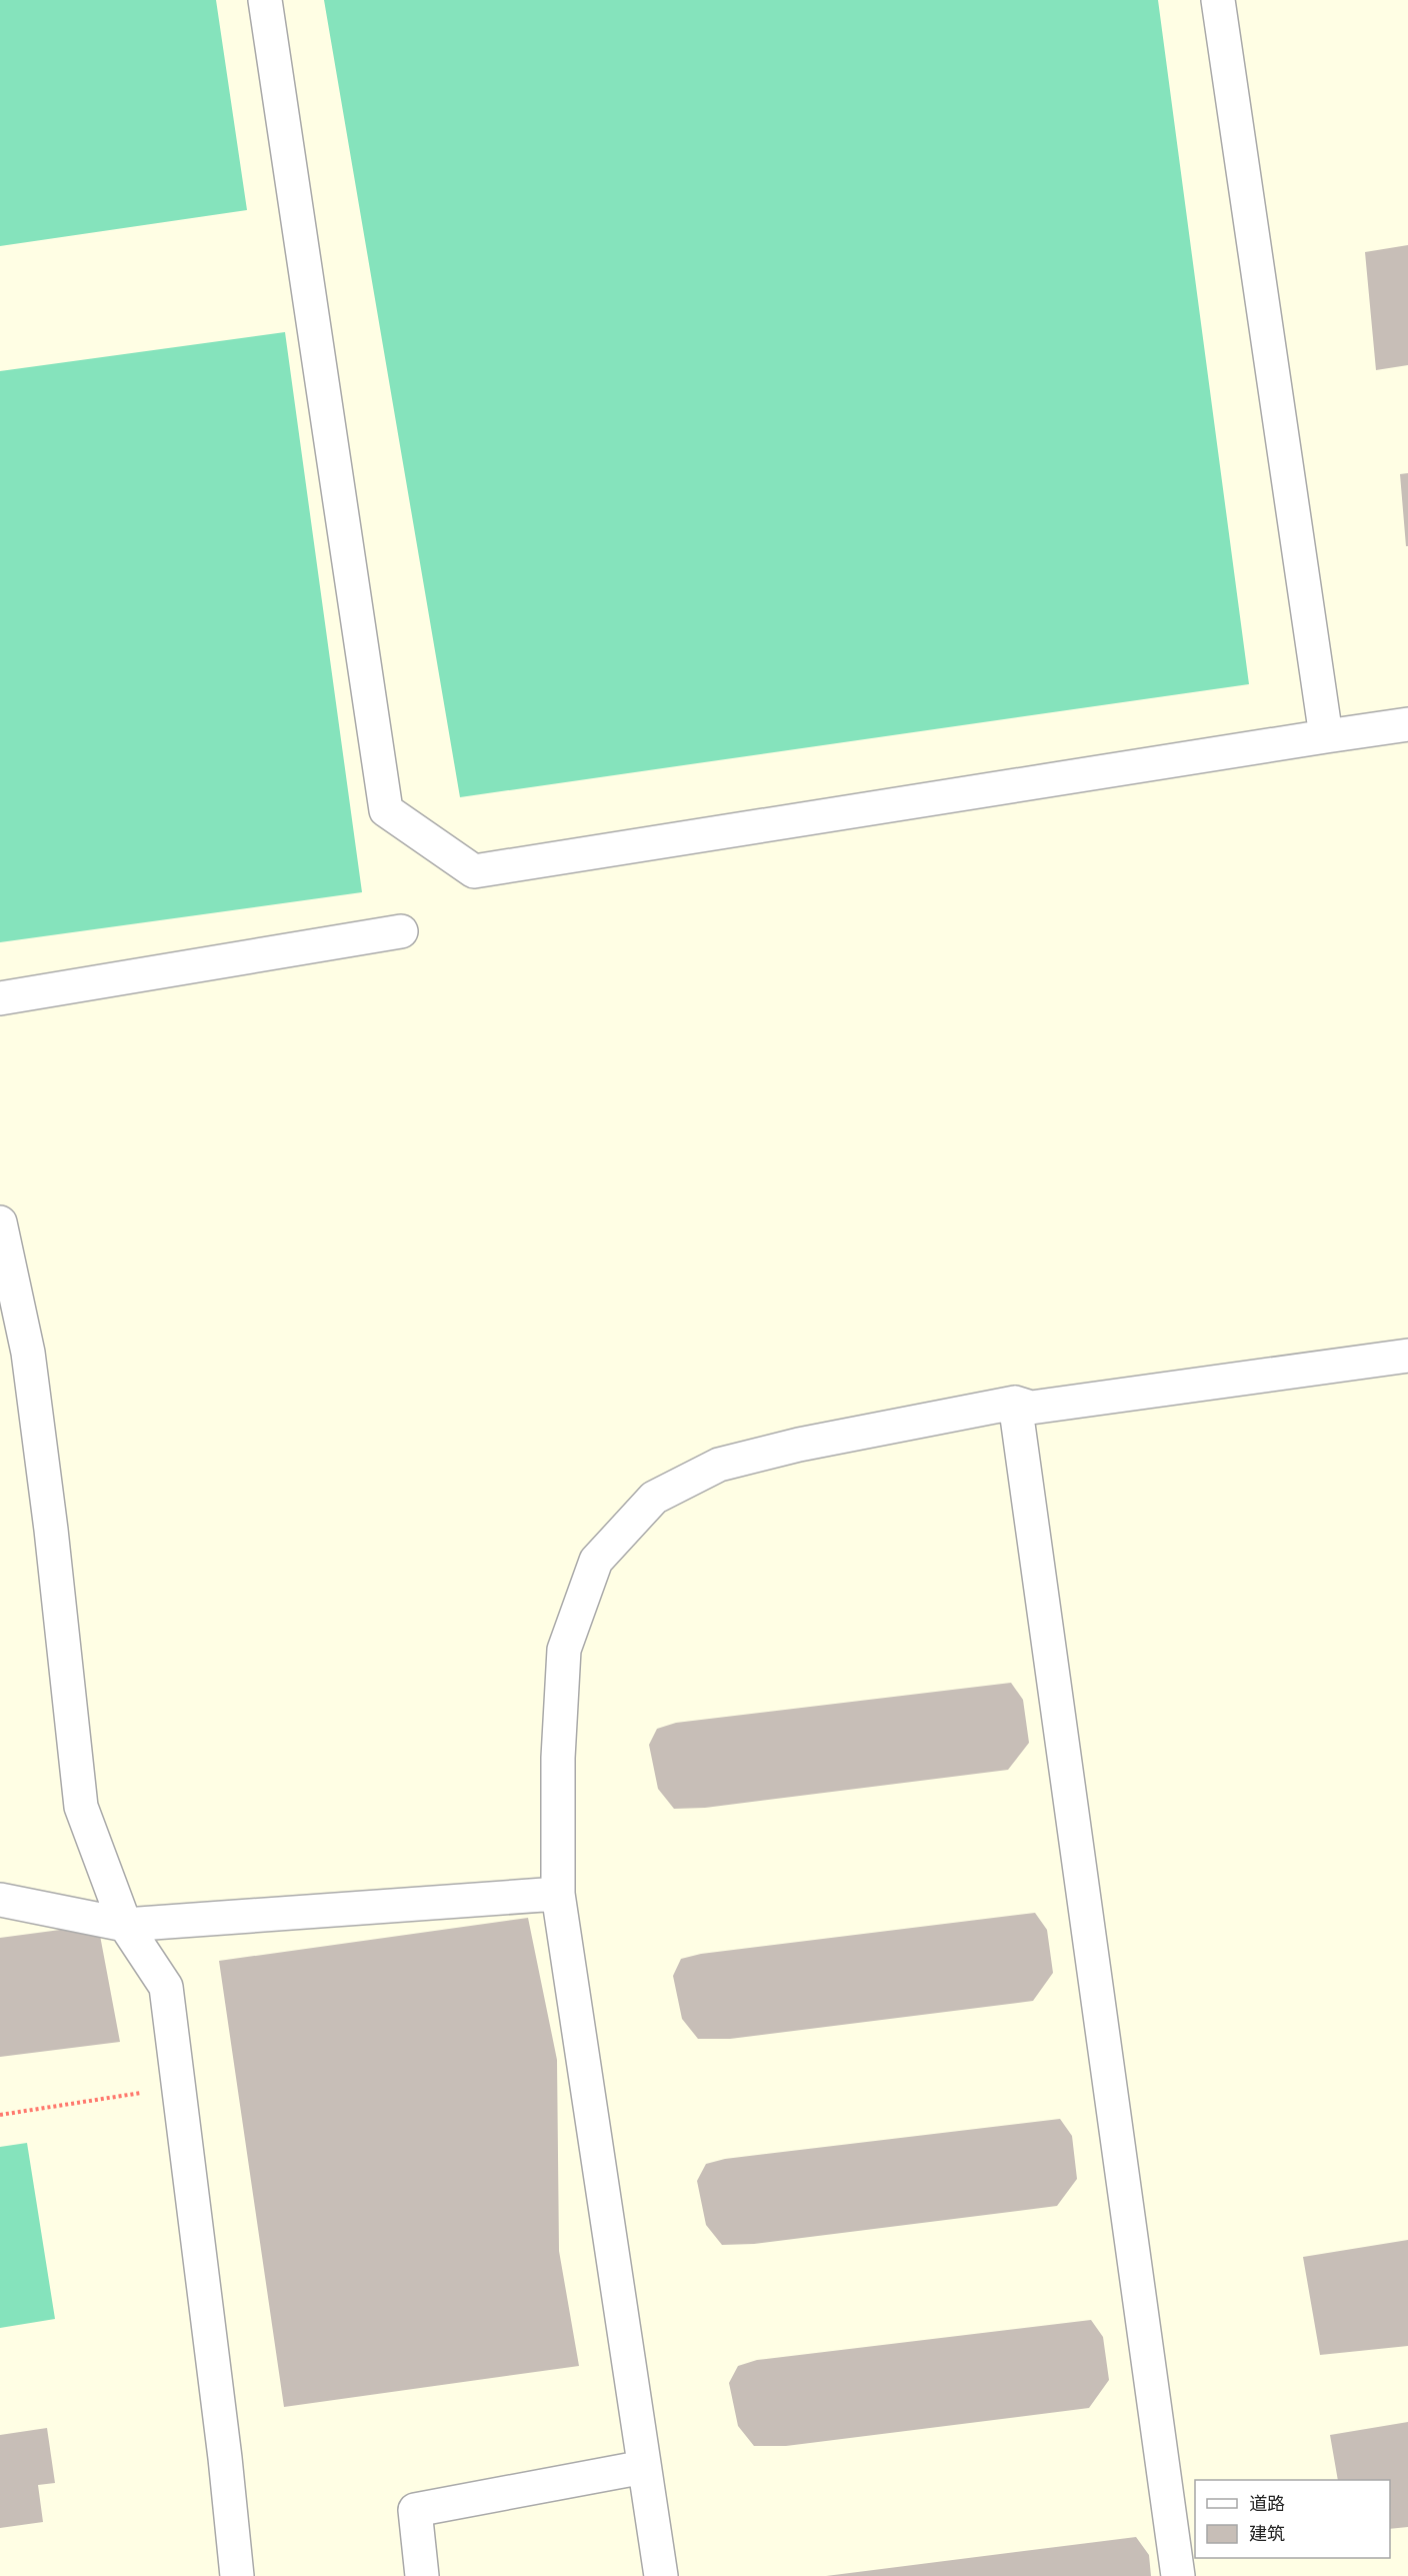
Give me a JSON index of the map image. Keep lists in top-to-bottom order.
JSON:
{
  "legend": ["道路", "建筑"]
}
